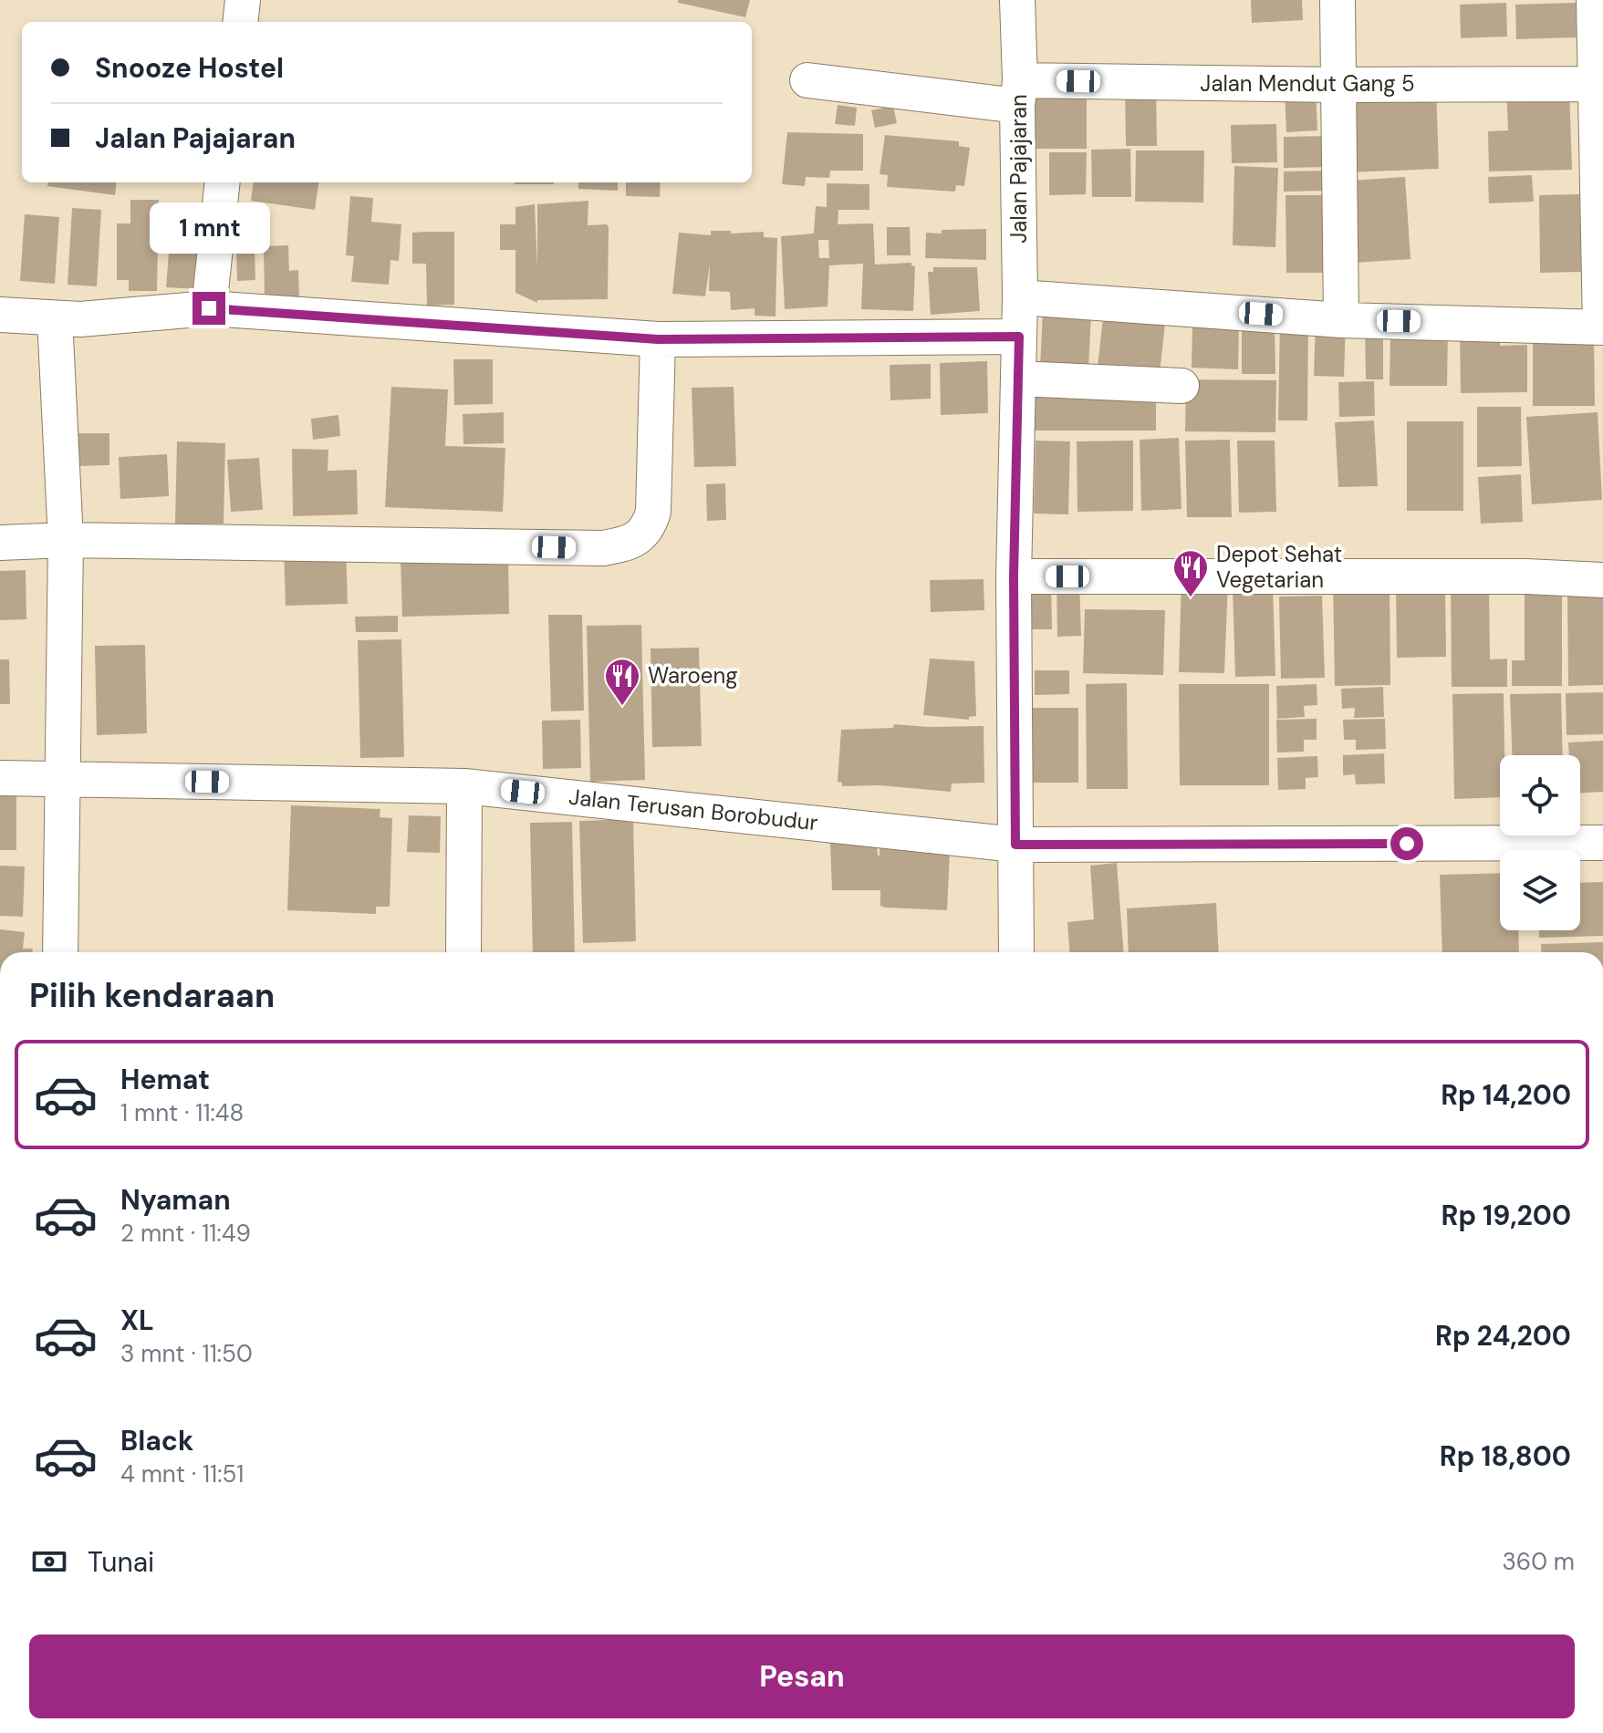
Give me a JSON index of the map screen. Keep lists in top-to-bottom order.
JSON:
{
  "streets": {
    "street": ["Jalan Mendut Gang 5", "Jalan Pajajaran", "Jalan Terusan Borobudur"]
  },
  "crossings": [
    ["Jalan Mendut Gang 5", "Jalan Pajajaran"],
    ["Jalan Pajajaran", "Jalan Terusan Borobudur"]
  ],
  "places": {
    "restaurant": ["Depot Sehat Vegetarian", "Waroeng"]
  },
  "page": {
    "banner": ["Snooze Hostel", "Jalan Pajajaran"],
    "bubble": "1 mnt",
    "heading": "Pilih kendaraan",
    "list": [
      {
        "name": "Hemat",
        "note": "1 mnt · 11:48",
        "value": "Rp 14,200"
      },
      {
        "name": "Nyaman",
        "note": "2 mnt · 11:49",
        "value": "Rp 19,200"
      },
      {
        "name": "XL",
        "note": "3 mnt · 11:50",
        "value": "Rp 24,200"
      },
      {
        "name": "Black",
        "note": "4 mnt · 11:51",
        "value": "Rp 18,800"
      }
    ],
    "pay": ["Tunai", "360 m"],
    "buttons": "Pesan"
  }
}
